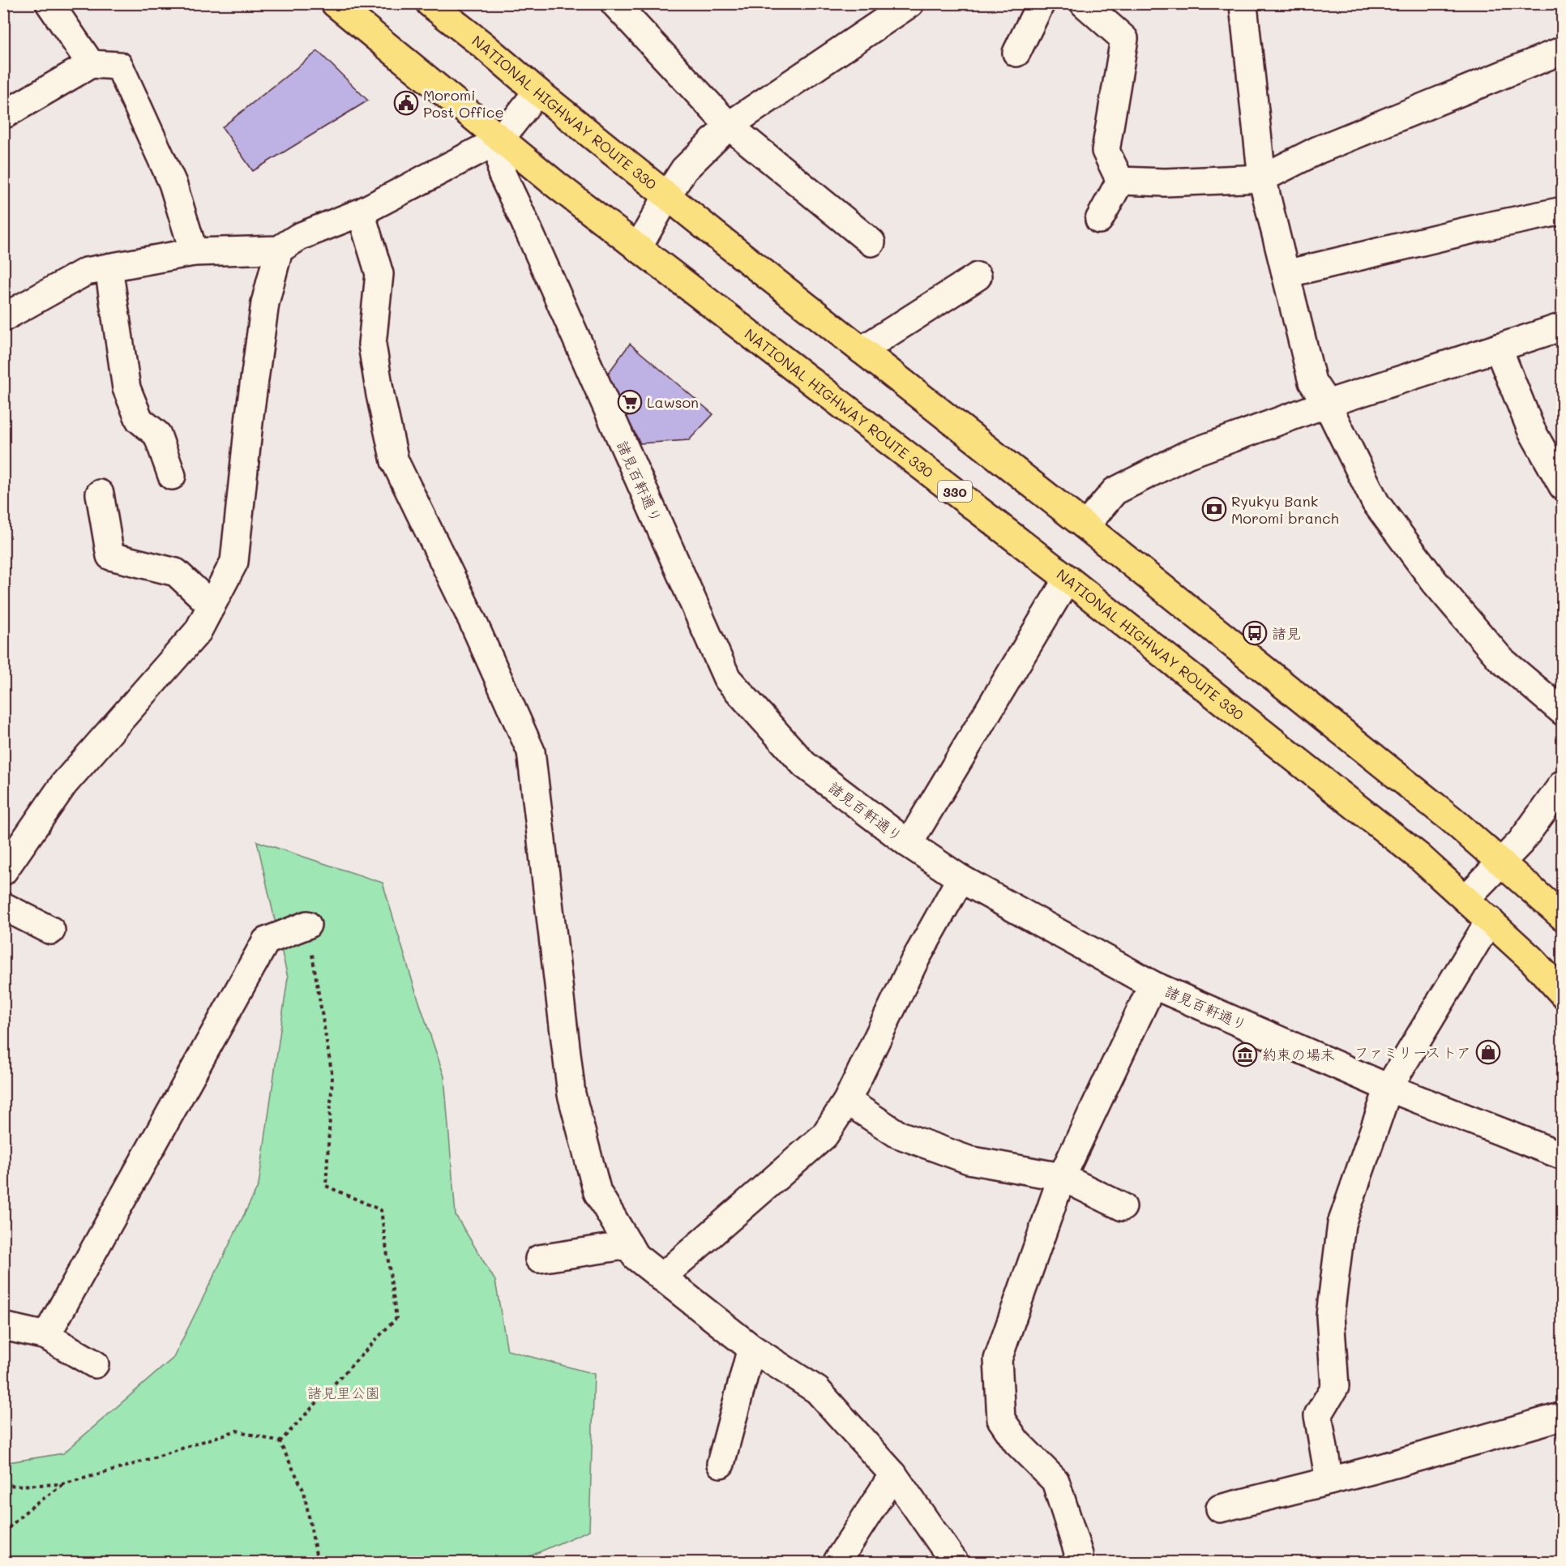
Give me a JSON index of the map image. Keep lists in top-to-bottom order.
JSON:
{
  "streets": {
    "highway": ["NATIONAL HIGHWAY ROUTE 330", "330"],
    "street": ["諸見百軒通り"]
  },
  "crossings": [
    ["NATIONAL HIGHWAY ROUTE 330", "諸見百軒通り"]
  ],
  "parks": ["諸見里公園"],
  "places": {
    "public building": ["Moromi Post Office"],
    "supermarket": ["Lawson"],
    "bank": ["Ryukyu Bank Moromi branch"],
    "bus stop": ["諸見"],
    "shop": ["ファミリーストア"],
    "museum": ["約束の場末"]
  }
}
